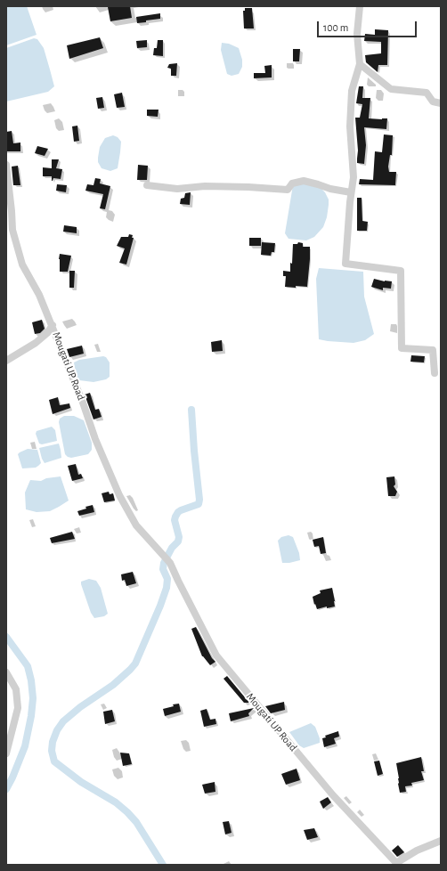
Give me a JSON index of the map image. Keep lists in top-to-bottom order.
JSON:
{
  "streets": {
    "street": ["Mougati UP Road"]
  },
  "scale_bar": "100 m"
}
